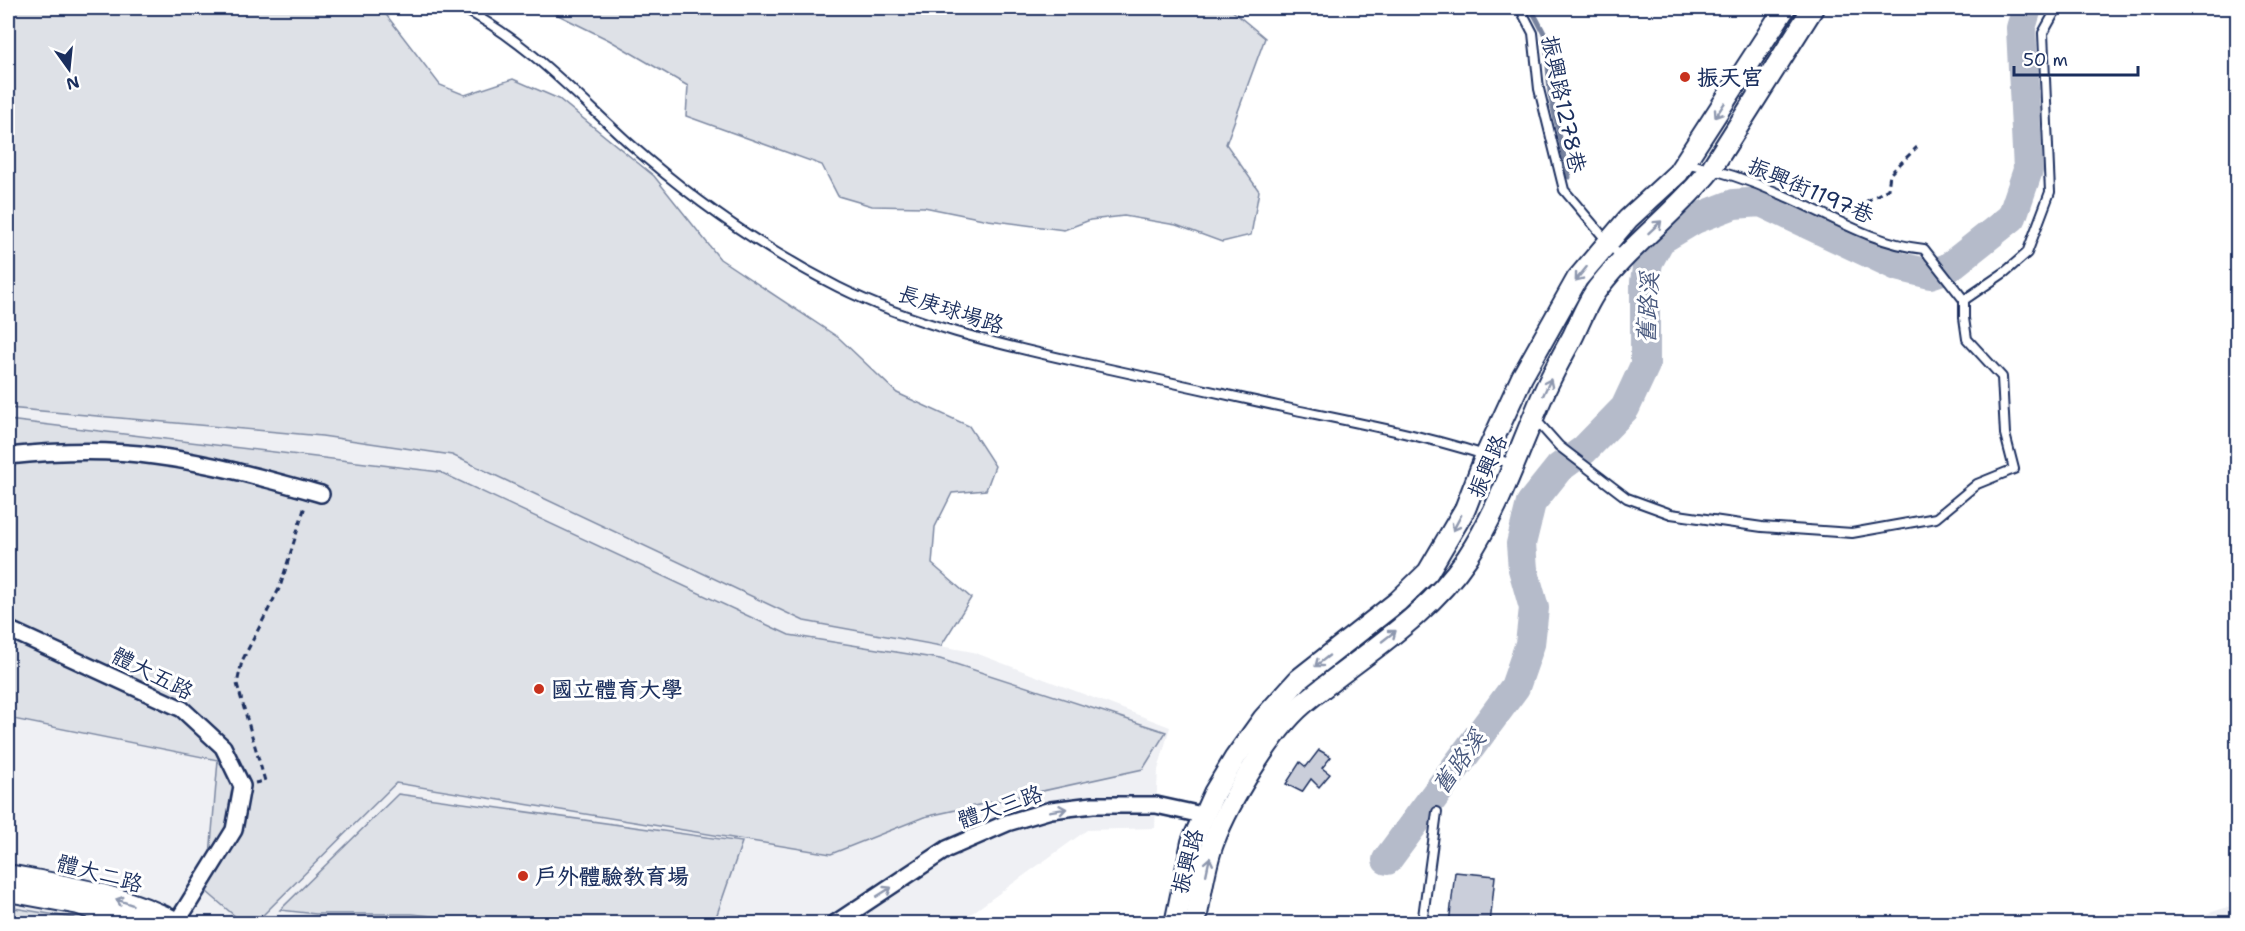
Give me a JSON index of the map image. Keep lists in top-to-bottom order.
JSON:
{
  "streets": {
    "street": [
      "振興路",
      "體大五路",
      "體大三路",
      "體大二路"
    ],
    "lane": ["振興路1278巷", "振興街1197巷", "長庚球場路"]
  },
  "crossings": [
    ["振興路1278巷", "振興路"],
    ["振興街1197巷", "振興路"],
    ["長庚球場路", "振興路"],
    ["振興路", "體大三路"]
  ],
  "one_way": ["體大三路"],
  "water": ["舊路溪"],
  "places": ["振天宮", "國立體育大學", "戶外體驗教育場"],
  "scale_bar": "50 m",
  "north": "bottom"
}
